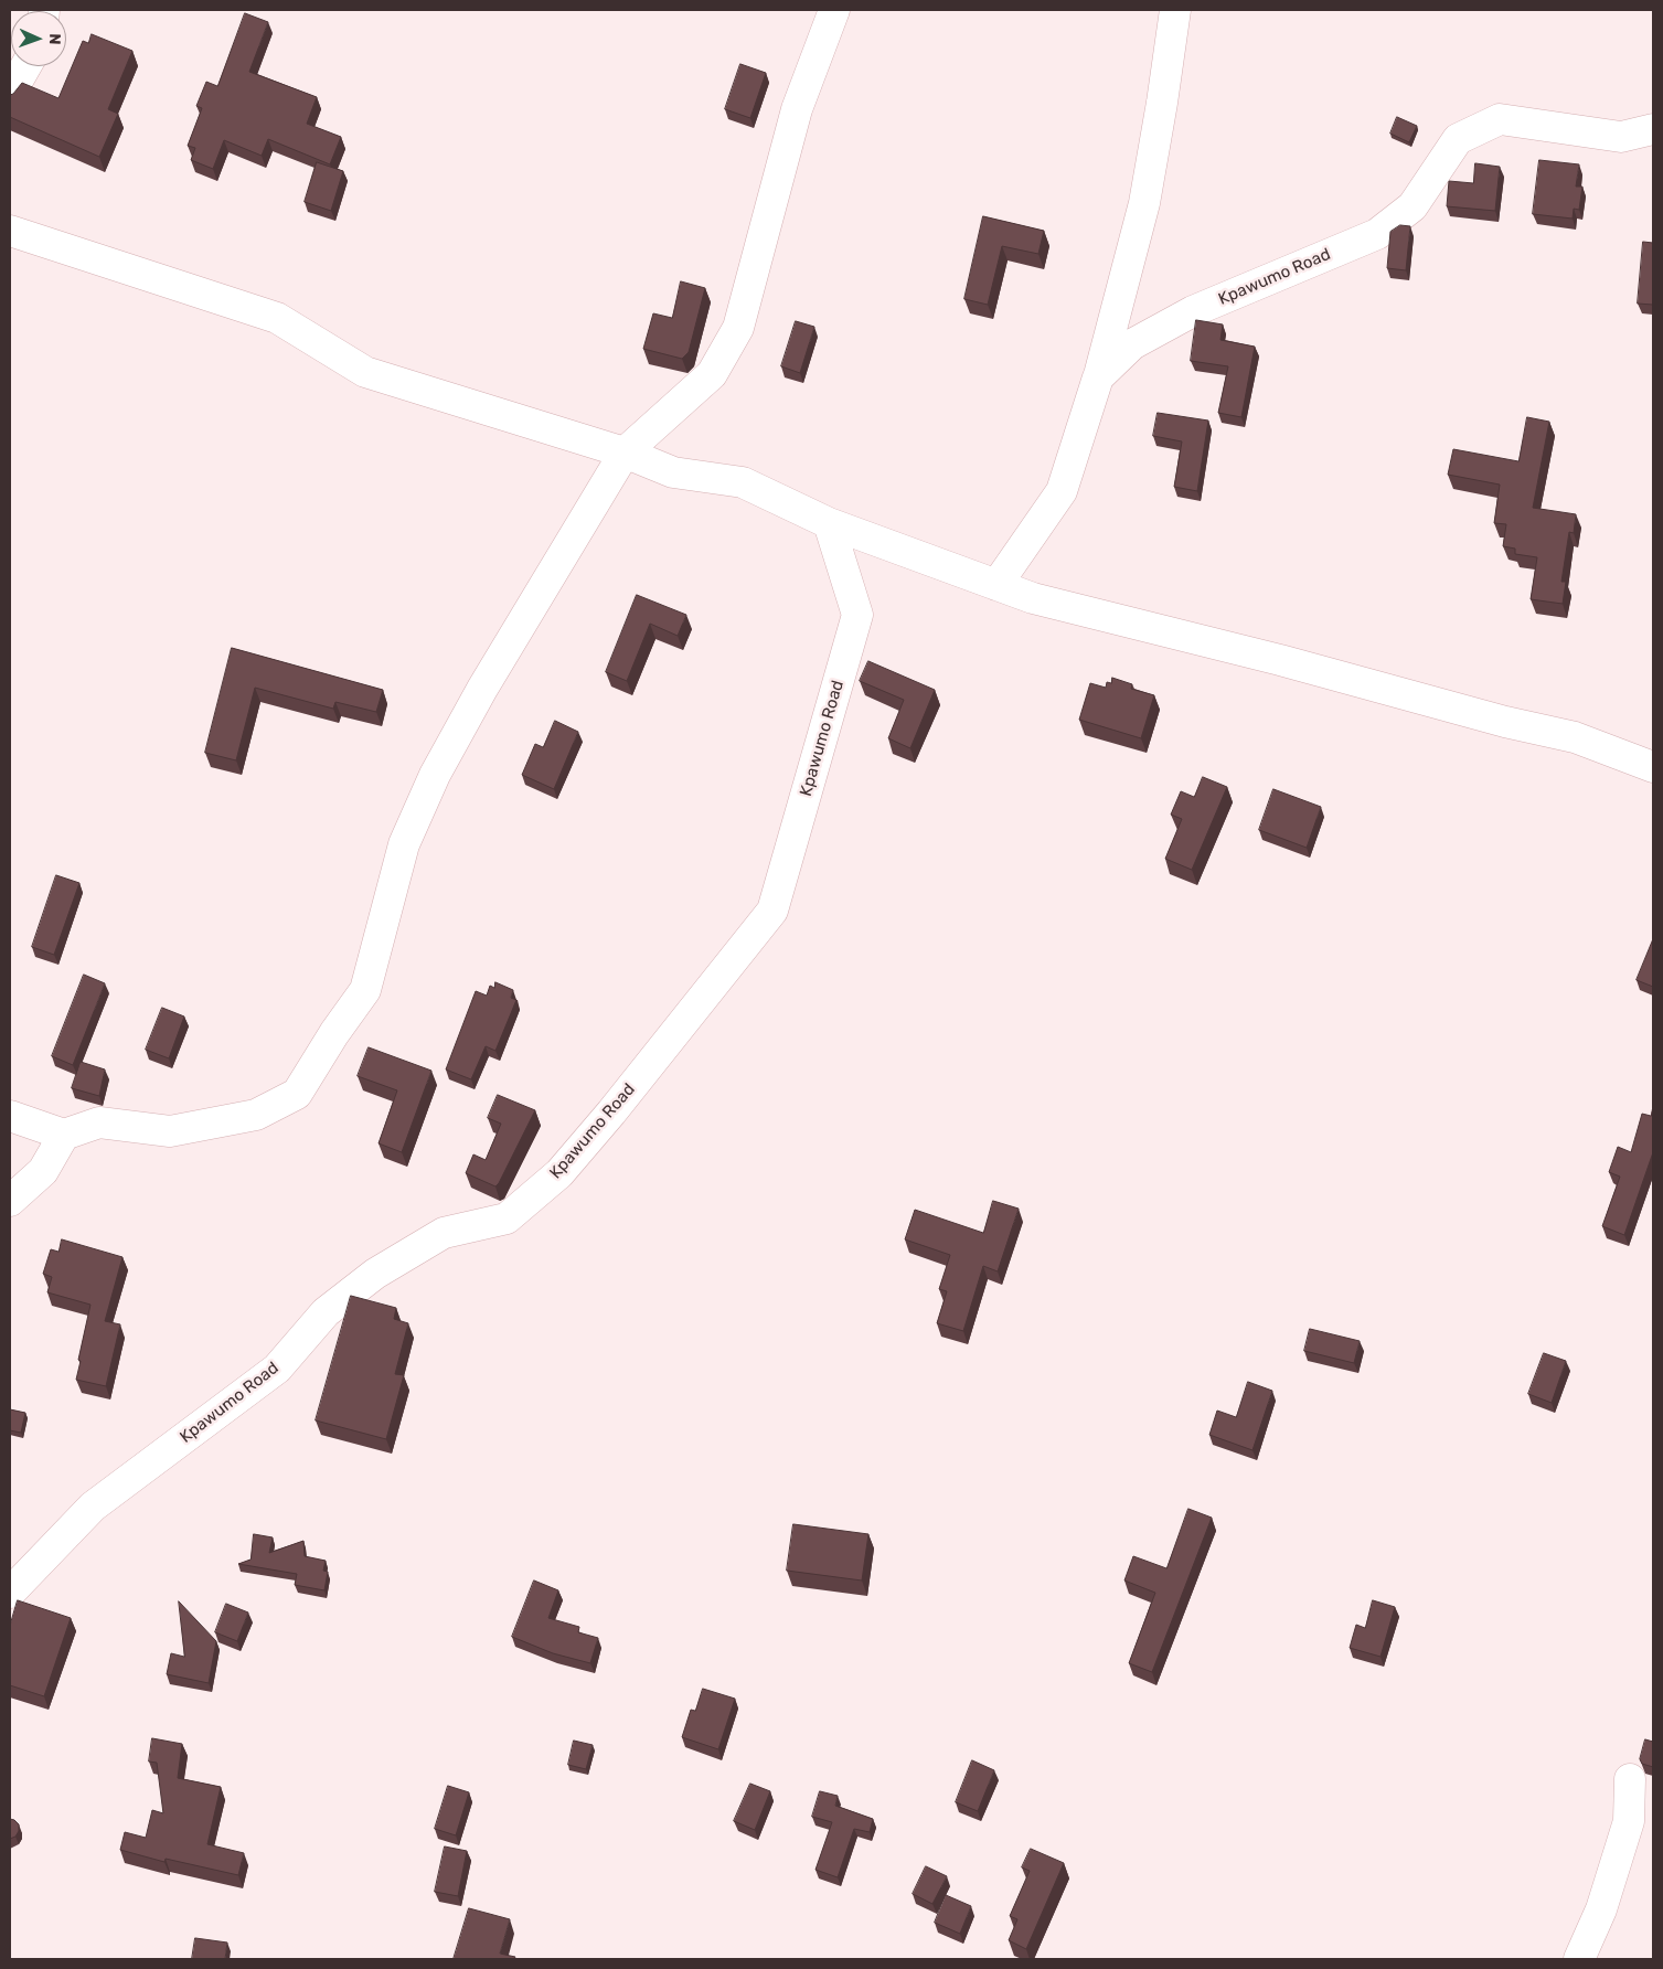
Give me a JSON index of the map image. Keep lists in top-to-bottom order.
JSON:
{
  "streets": {
    "street": ["Kpawumo Road"]
  },
  "north": "right"
}
